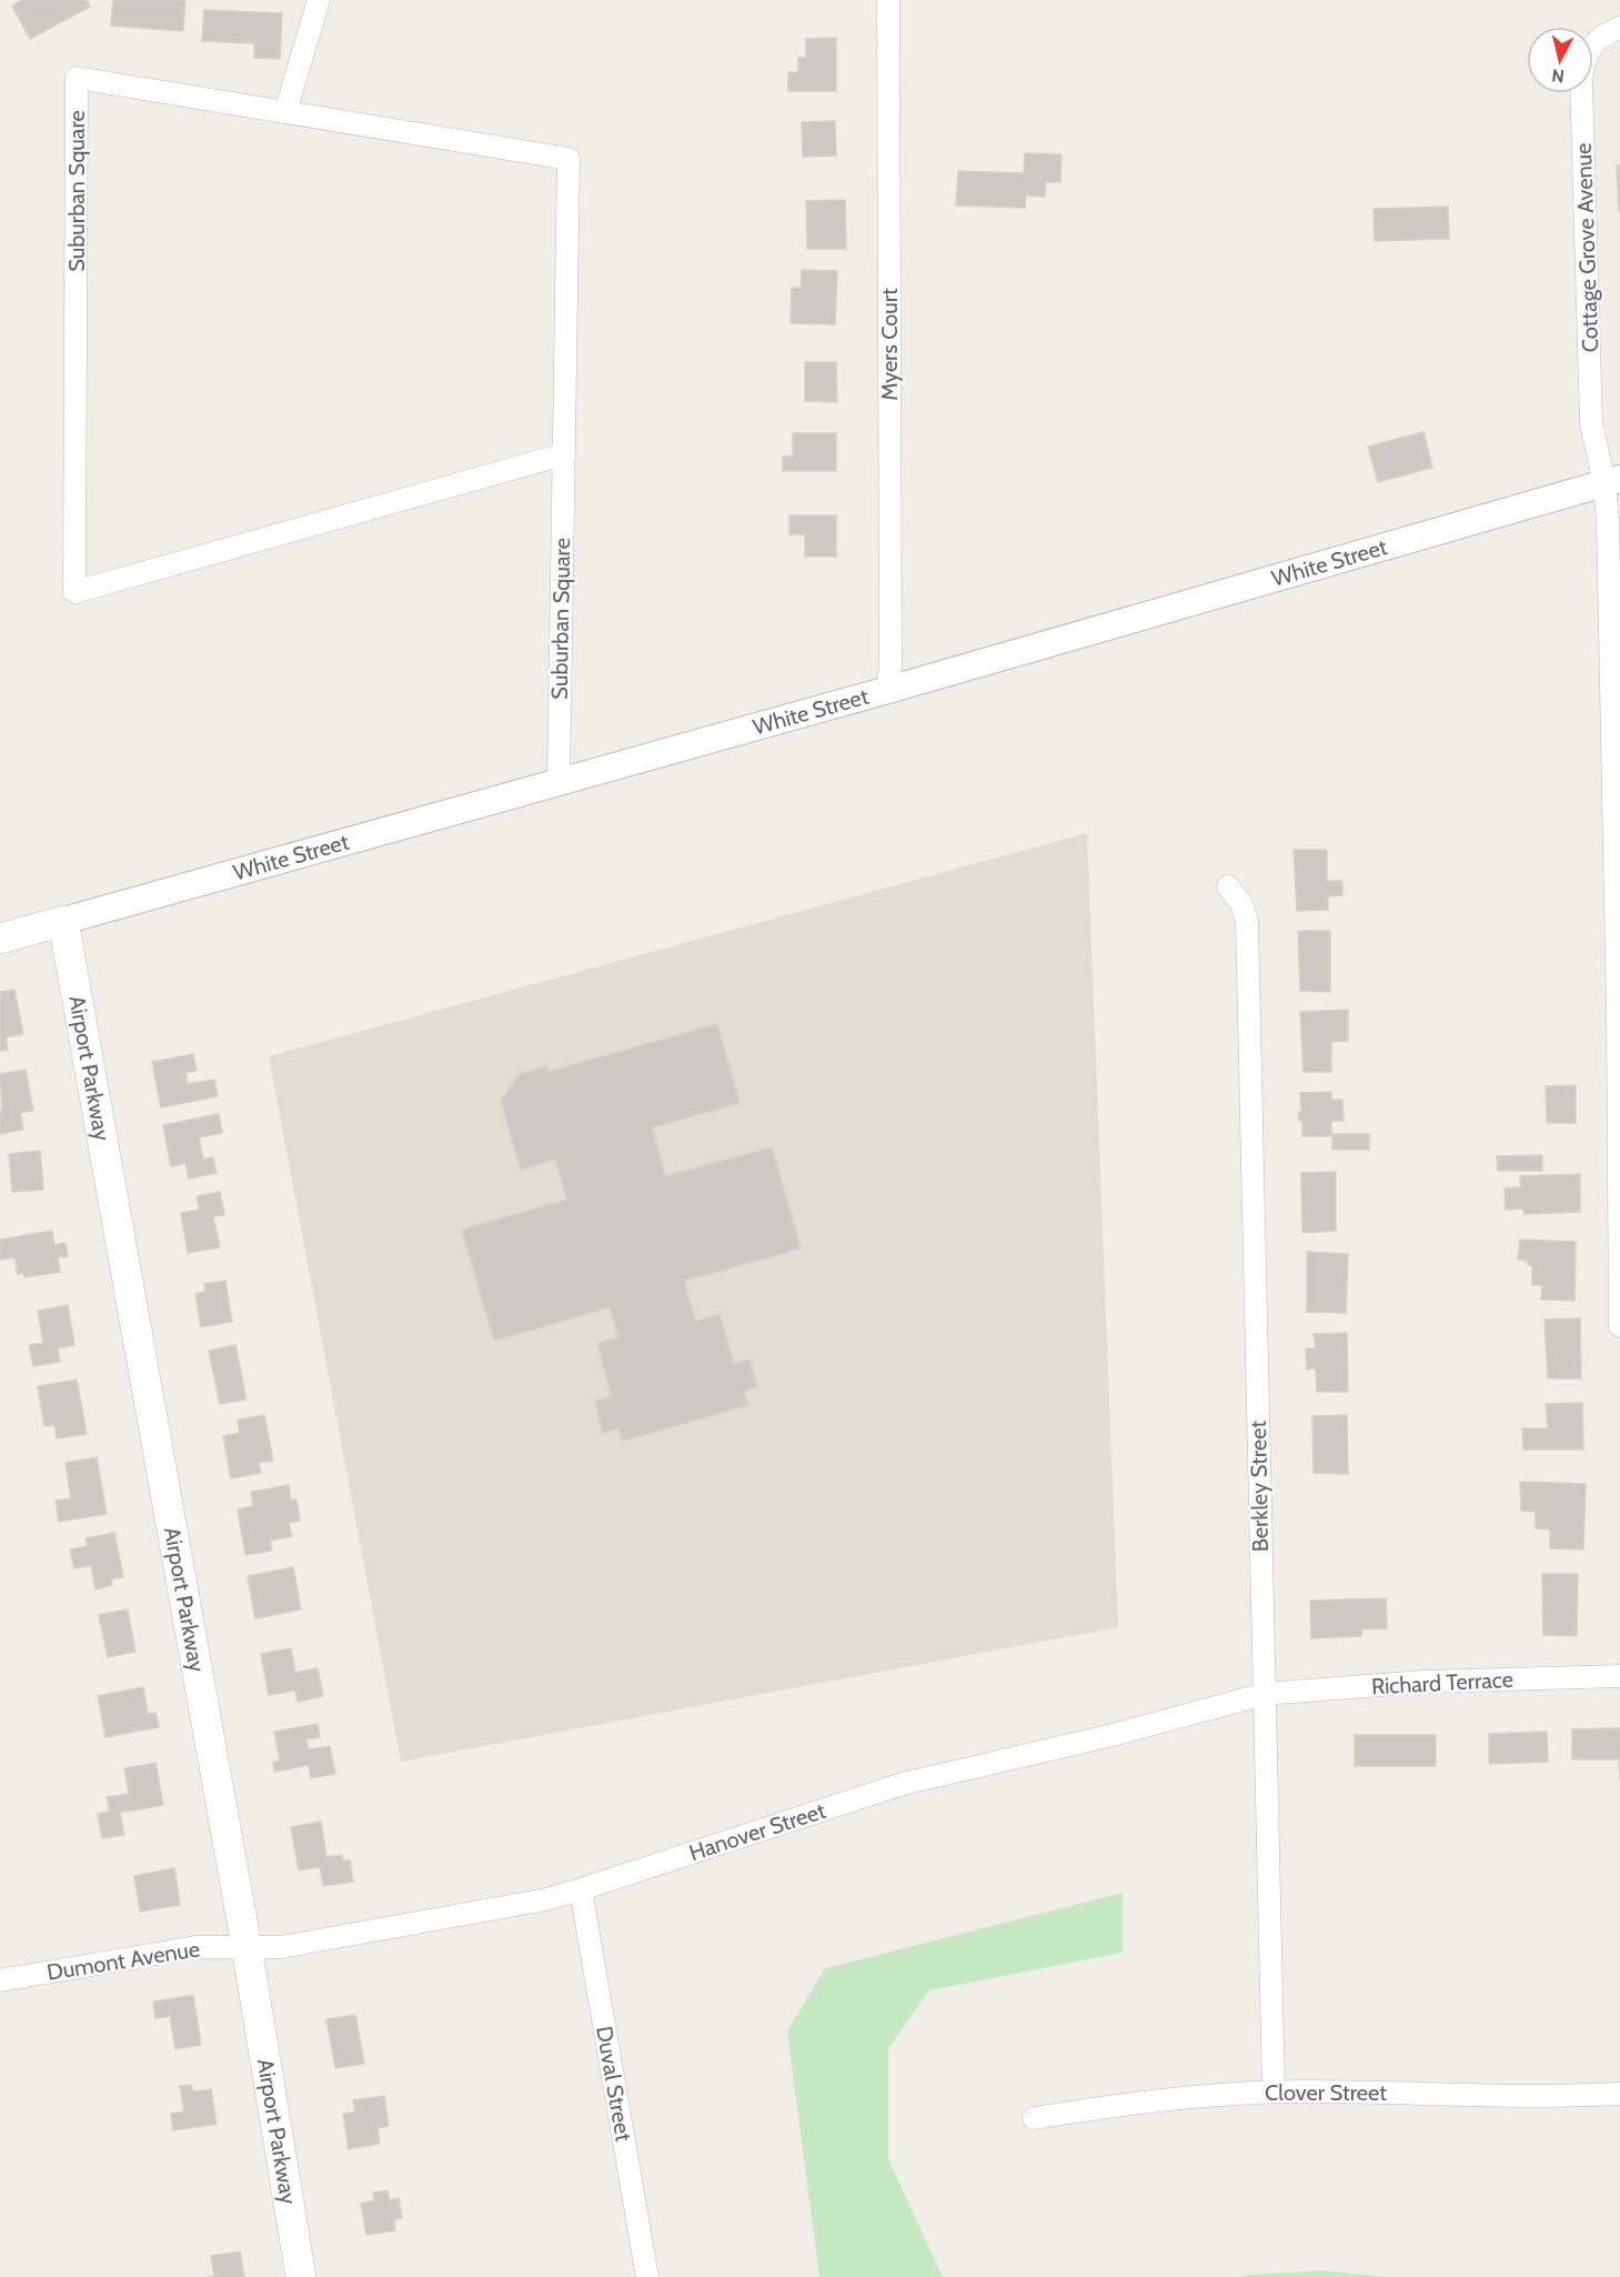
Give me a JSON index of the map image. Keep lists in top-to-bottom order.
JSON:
{
  "streets": {
    "main road": ["White Street", "Airport Parkway"],
    "street": [
      "Suburban Square",
      "Cottage Grove Avenue",
      "Myers Court",
      "Berkley Street",
      "Richard Terrace",
      "Hanover Street",
      "Dumont Avenue",
      "Duval Street",
      "Clover Street"
    ]
  },
  "crossings": [
    ["Suburban Square", "White Street"],
    ["Cottage Grove Avenue", "White Street"],
    ["Myers Court", "White Street"],
    ["White Street", "Airport Parkway"],
    ["Airport Parkway", "Hanover Street"],
    ["Airport Parkway", "Dumont Avenue"],
    ["Berkley Street", "Richard Terrace"],
    ["Berkley Street", "Hanover Street"],
    ["Berkley Street", "Clover Street"],
    ["Richard Terrace", "Hanover Street"],
    ["Hanover Street", "Dumont Avenue"],
    ["Hanover Street", "Duval Street"]
  ],
  "north": "bottom"
}
